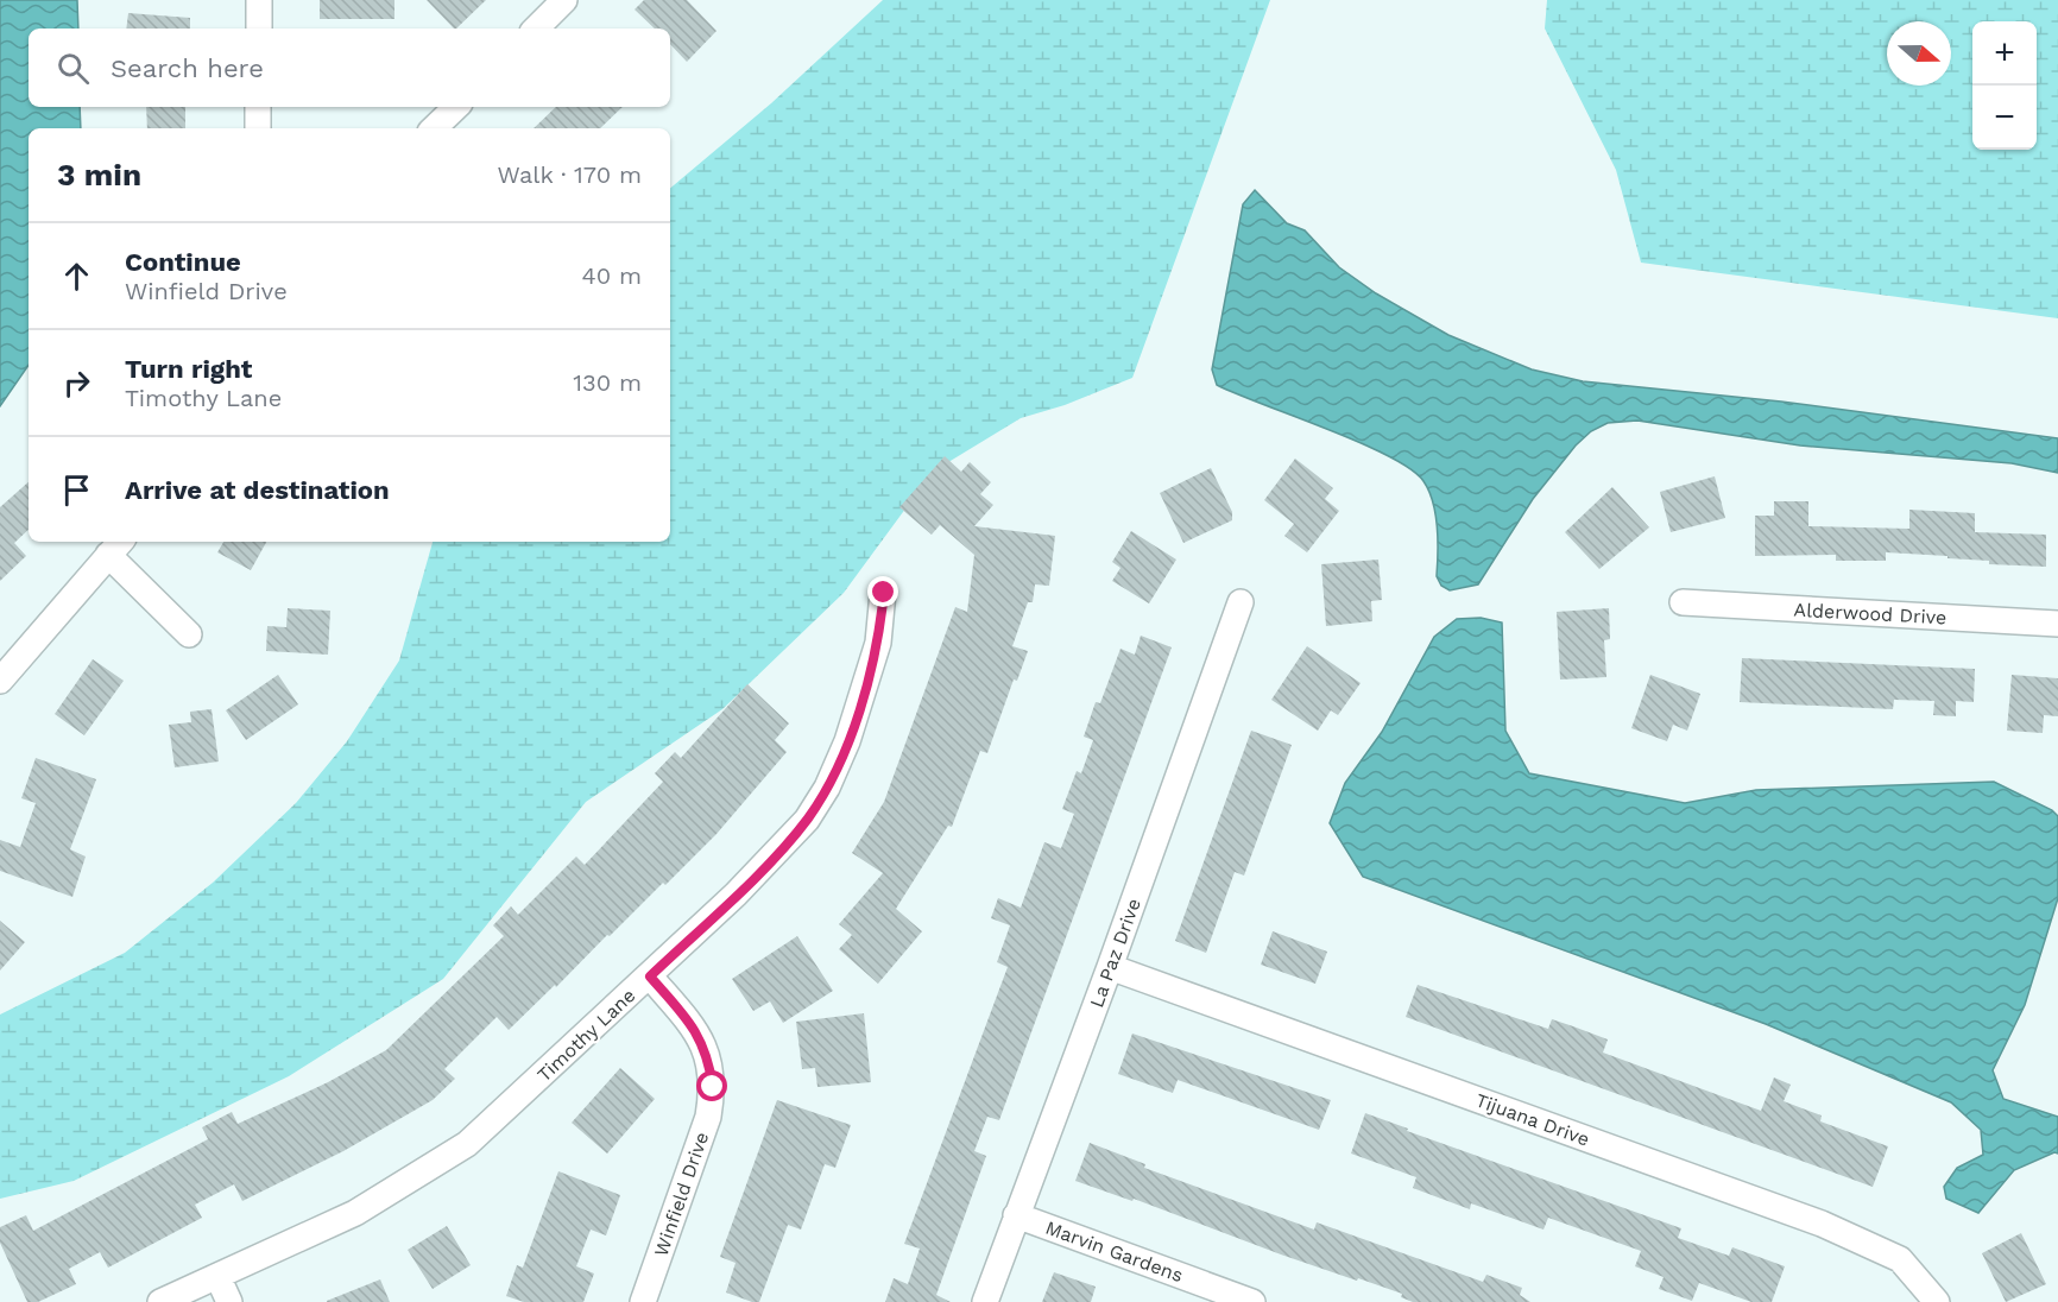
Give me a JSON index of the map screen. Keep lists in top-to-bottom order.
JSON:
{
  "streets": {
    "street": [
      "Alderwood Drive",
      "La Paz Drive",
      "Timothy Lane",
      "Tijuana Drive",
      "Winfield Drive",
      "Marvin Gardens"
    ]
  },
  "crossings": [
    ["La Paz Drive", "Tijuana Drive"],
    ["La Paz Drive", "Marvin Gardens"],
    ["Timothy Lane", "Winfield Drive"]
  ],
  "north": "right",
  "page": {
    "map_buttons": ["+", "−"],
    "search": "Search here",
    "heading": ["3 min", "Walk · 170 m"],
    "list": [
      ["Continue", "Winfield Drive", "40 m"],
      ["Turn right", "Timothy Lane", "130 m"],
      "Arrive at destination"
    ]
  }
}
